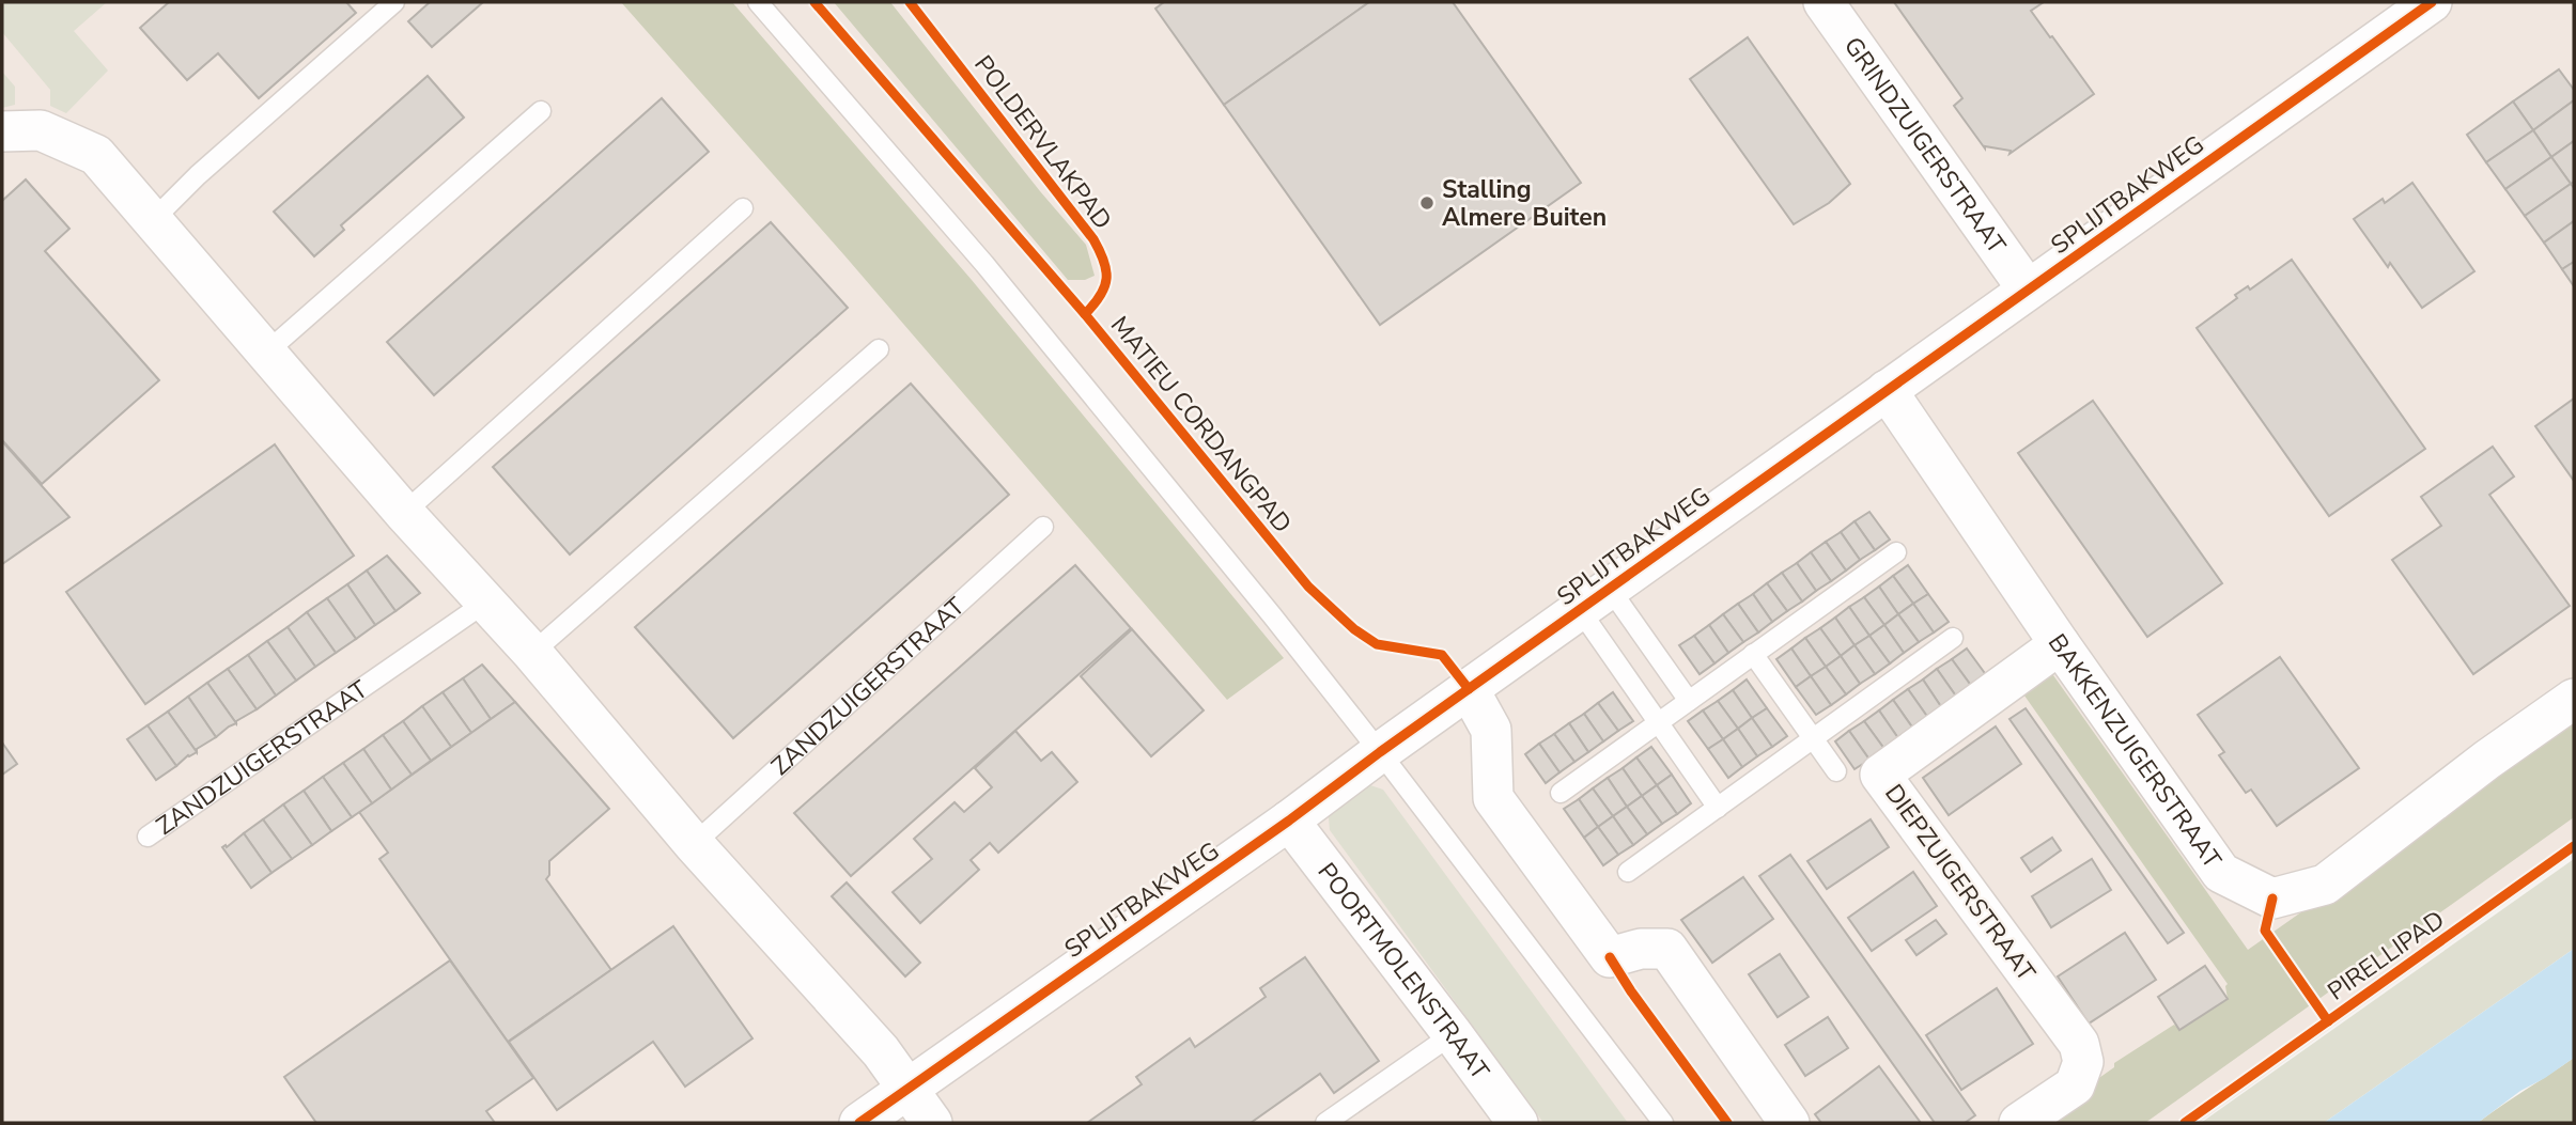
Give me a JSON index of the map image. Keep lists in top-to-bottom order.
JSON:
{
  "streets": {
    "street": [
      "GRINDZUIGERSTRAAT",
      "SPLIJTBAKWEG",
      "BAKKENZUIGERSTRAAT",
      "DIEPZUIGERSTRAAT",
      "POORTMOLENSTRAAT"
    ],
    "lane": ["ZANDZUIGERSTRAAT"],
    "cycle path": ["POLDERVLAKPAD", "MATIEU CORDANGPAD", "PIRELLIPAD"]
  },
  "crossings": [
    ["GRINDZUIGERSTRAAT", "SPLIJTBAKWEG"],
    ["SPLIJTBAKWEG", "BAKKENZUIGERSTRAAT"],
    ["SPLIJTBAKWEG", "POORTMOLENSTRAAT"],
    ["BAKKENZUIGERSTRAAT", "DIEPZUIGERSTRAAT"]
  ],
  "places": ["Stalling Almere Buiten"]
}
